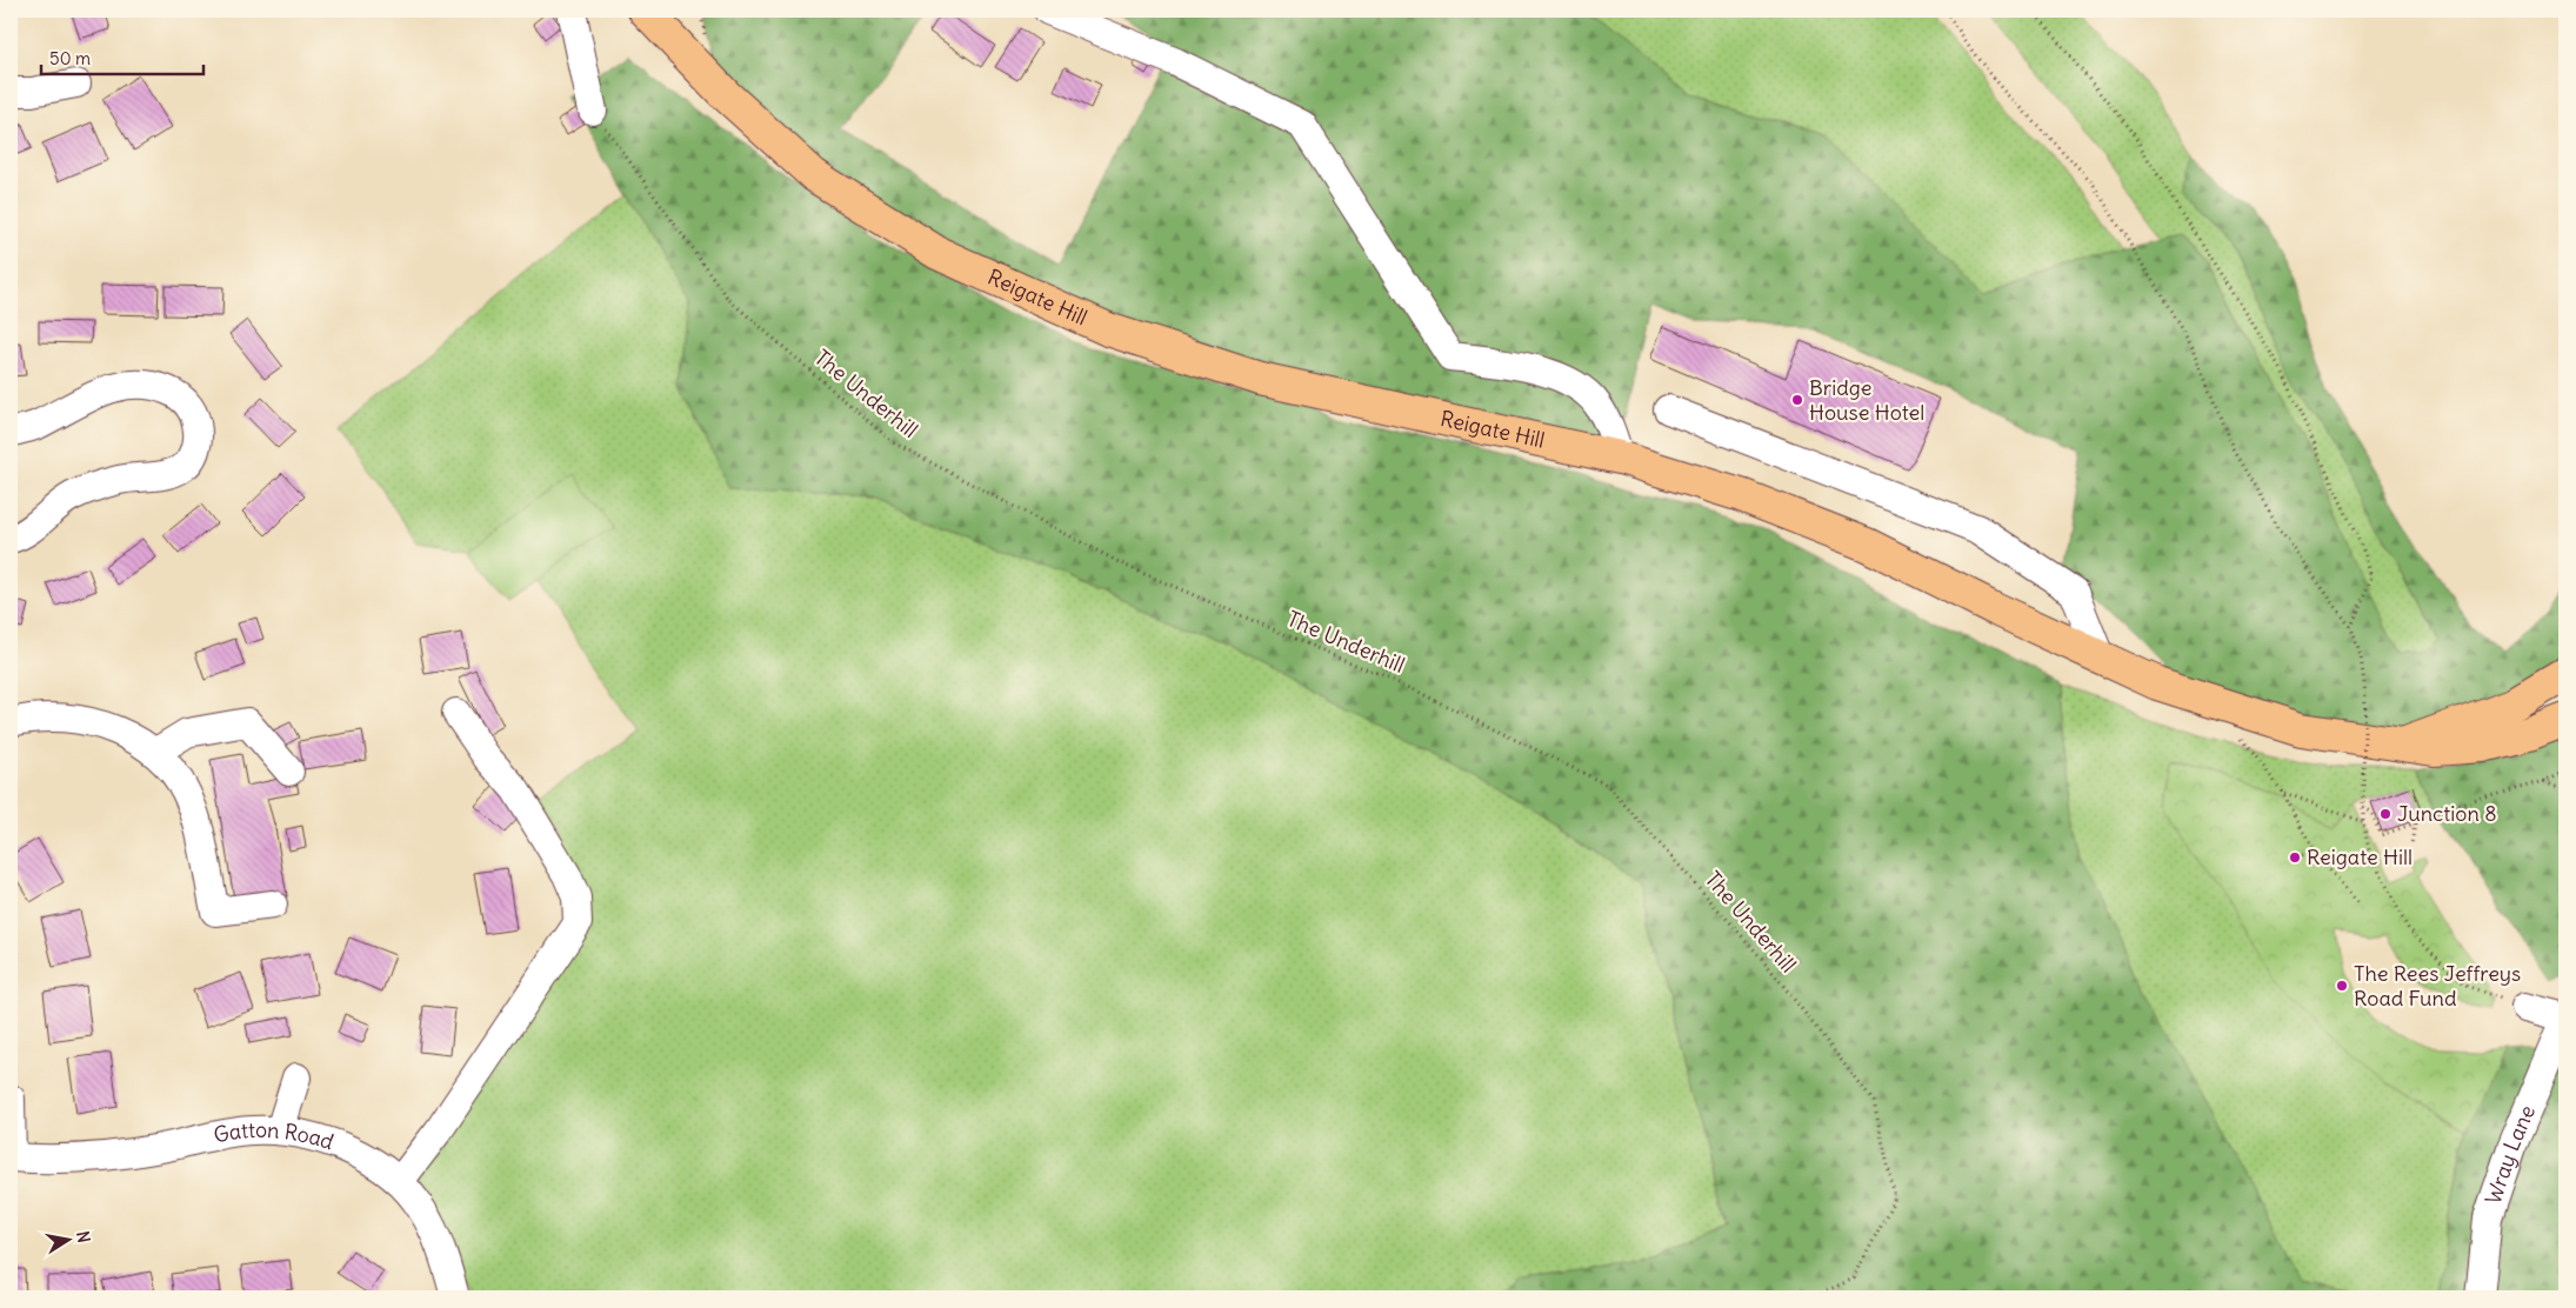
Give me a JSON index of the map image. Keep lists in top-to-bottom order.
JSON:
{
  "streets": {
    "main road": ["Reigate Hill"],
    "street": ["Gatton Road", "Wray Lane"],
    "path": ["The Underhill"]
  },
  "places": [
    "Bridge House Hotel",
    "Junction 8",
    "Reigate Hill",
    "The Rees Jeffreys Road Fund"
  ],
  "scale_bar": "50 m",
  "north": "right"
}
